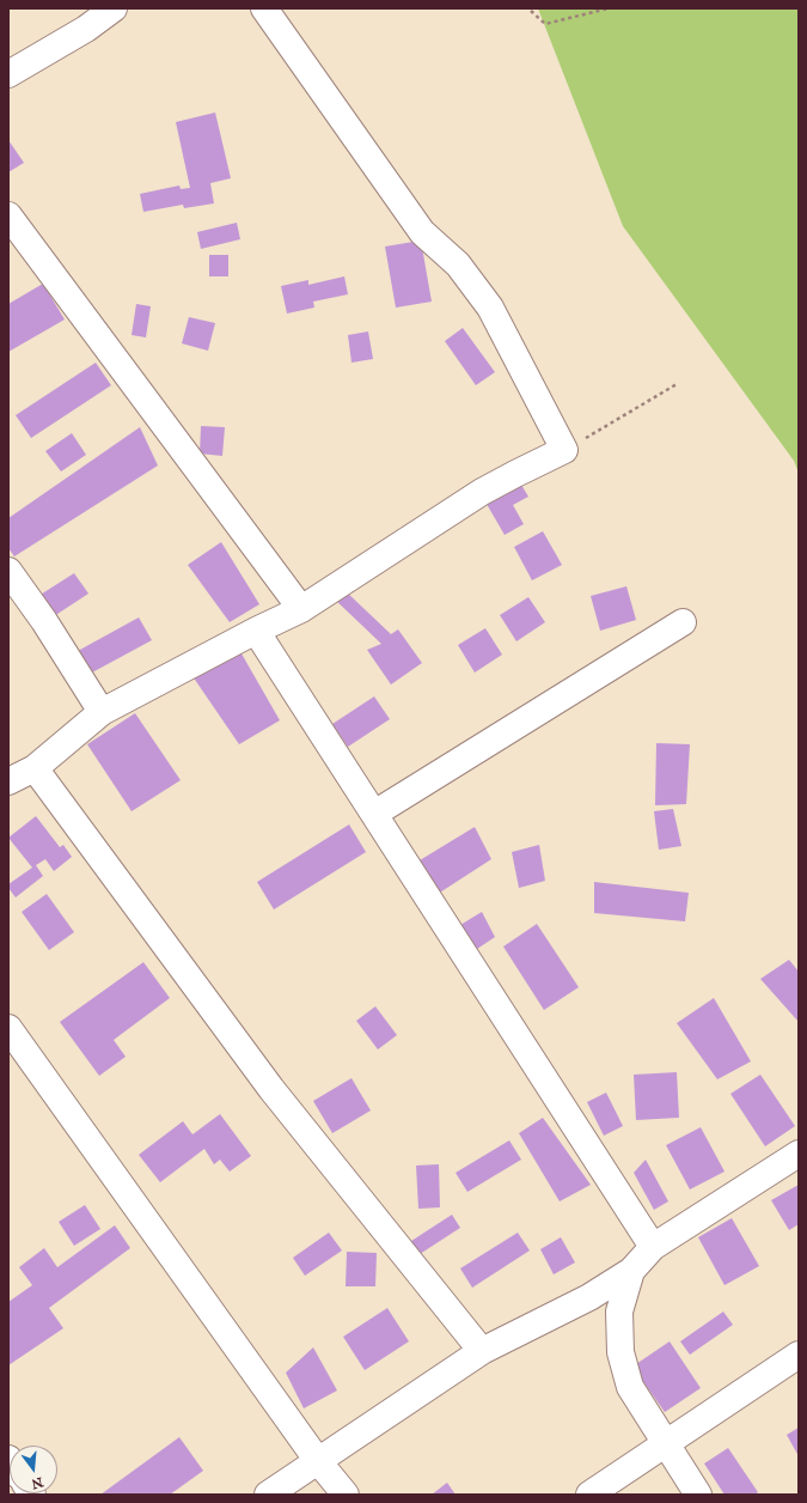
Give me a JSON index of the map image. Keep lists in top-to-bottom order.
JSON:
{
  "north": "bottom"
}
